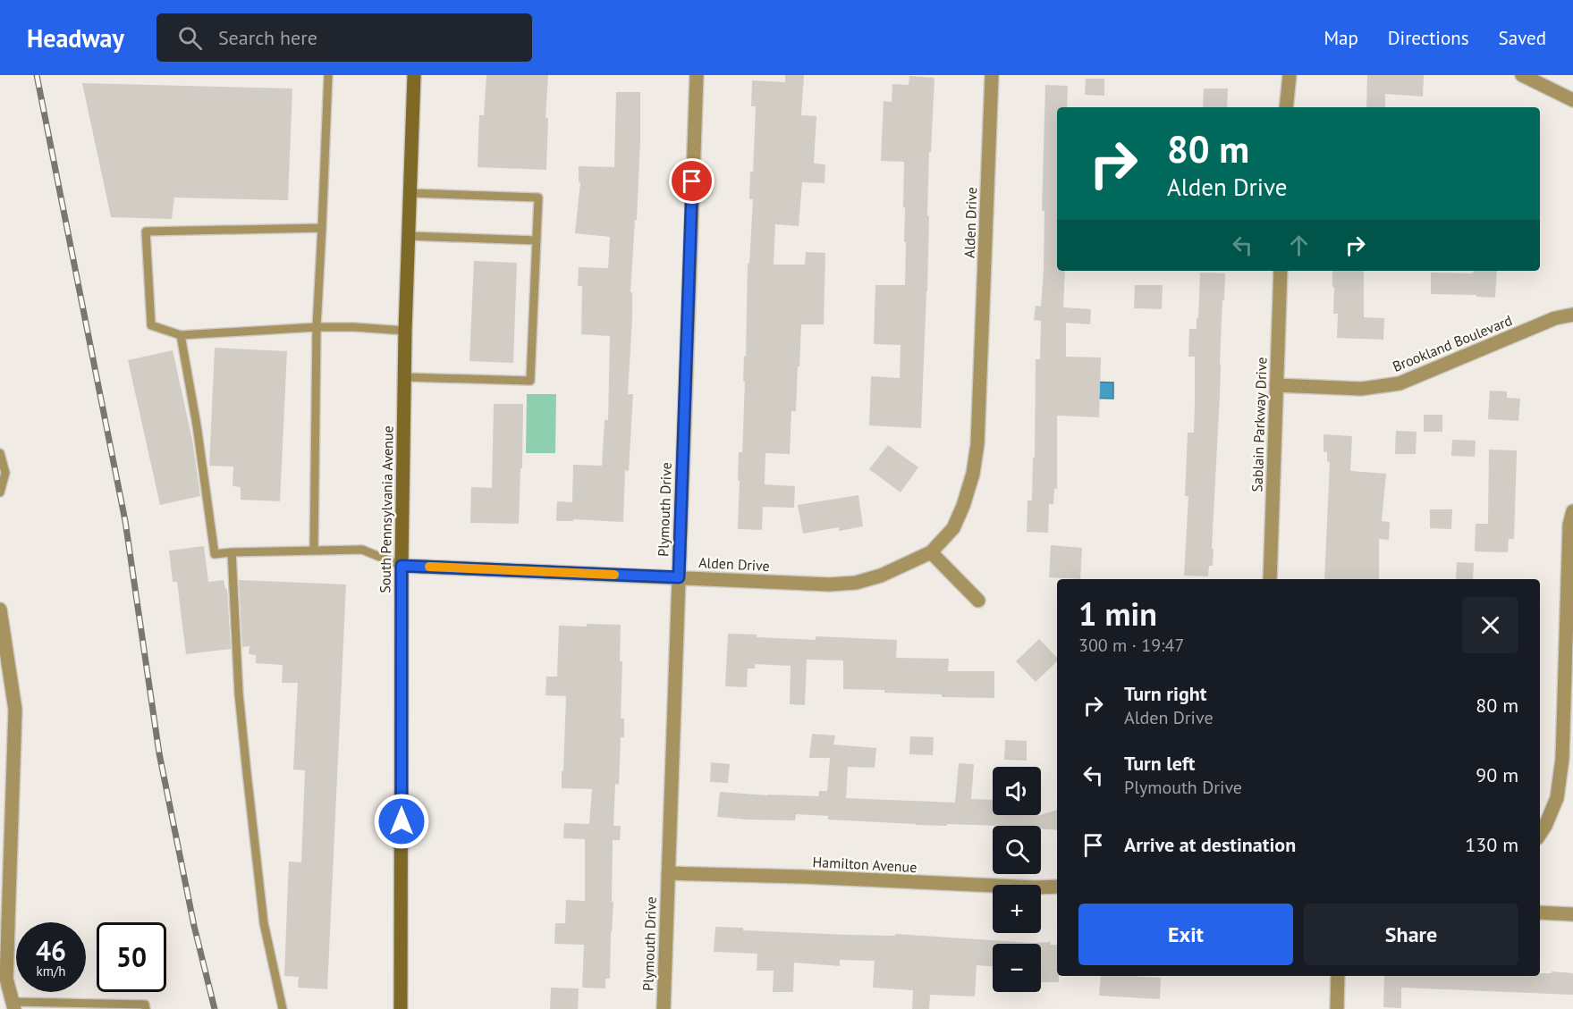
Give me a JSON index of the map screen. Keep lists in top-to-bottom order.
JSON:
{
  "streets": {
    "main road": ["South Pennsylvania Avenue"],
    "street": [
      "Alden Drive",
      "Brookland Boulevard",
      "Sablain Parkway Drive",
      "Plymouth Drive",
      "Hamilton Avenue"
    ]
  },
  "crossings": [
    ["Alden Drive", "South Pennsylvania Avenue"],
    ["Alden Drive", "Plymouth Drive"],
    ["Brookland Boulevard", "Sablain Parkway Drive"],
    ["Plymouth Drive", "Hamilton Avenue"]
  ],
  "page": {
    "header": "Headway",
    "search": "Search here",
    "nav": ["Map", "Directions", "Saved"],
    "turn": ["80 m", "Alden Drive"],
    "heading": ["1 min", "300 m · 19:47"],
    "list": [
      {
        "name": "Turn right",
        "note": "Alden Drive",
        "value": "80 m"
      },
      {
        "name": "Turn left",
        "note": "Plymouth Drive",
        "value": "90 m"
      },
      {
        "name": "Arrive at destination",
        "value": "130 m"
      }
    ],
    "map_buttons": ["+", "−"],
    "buttons": ["Exit", "Share"],
    "speed": "46 km/h",
    "limit": "50"
  }
}
